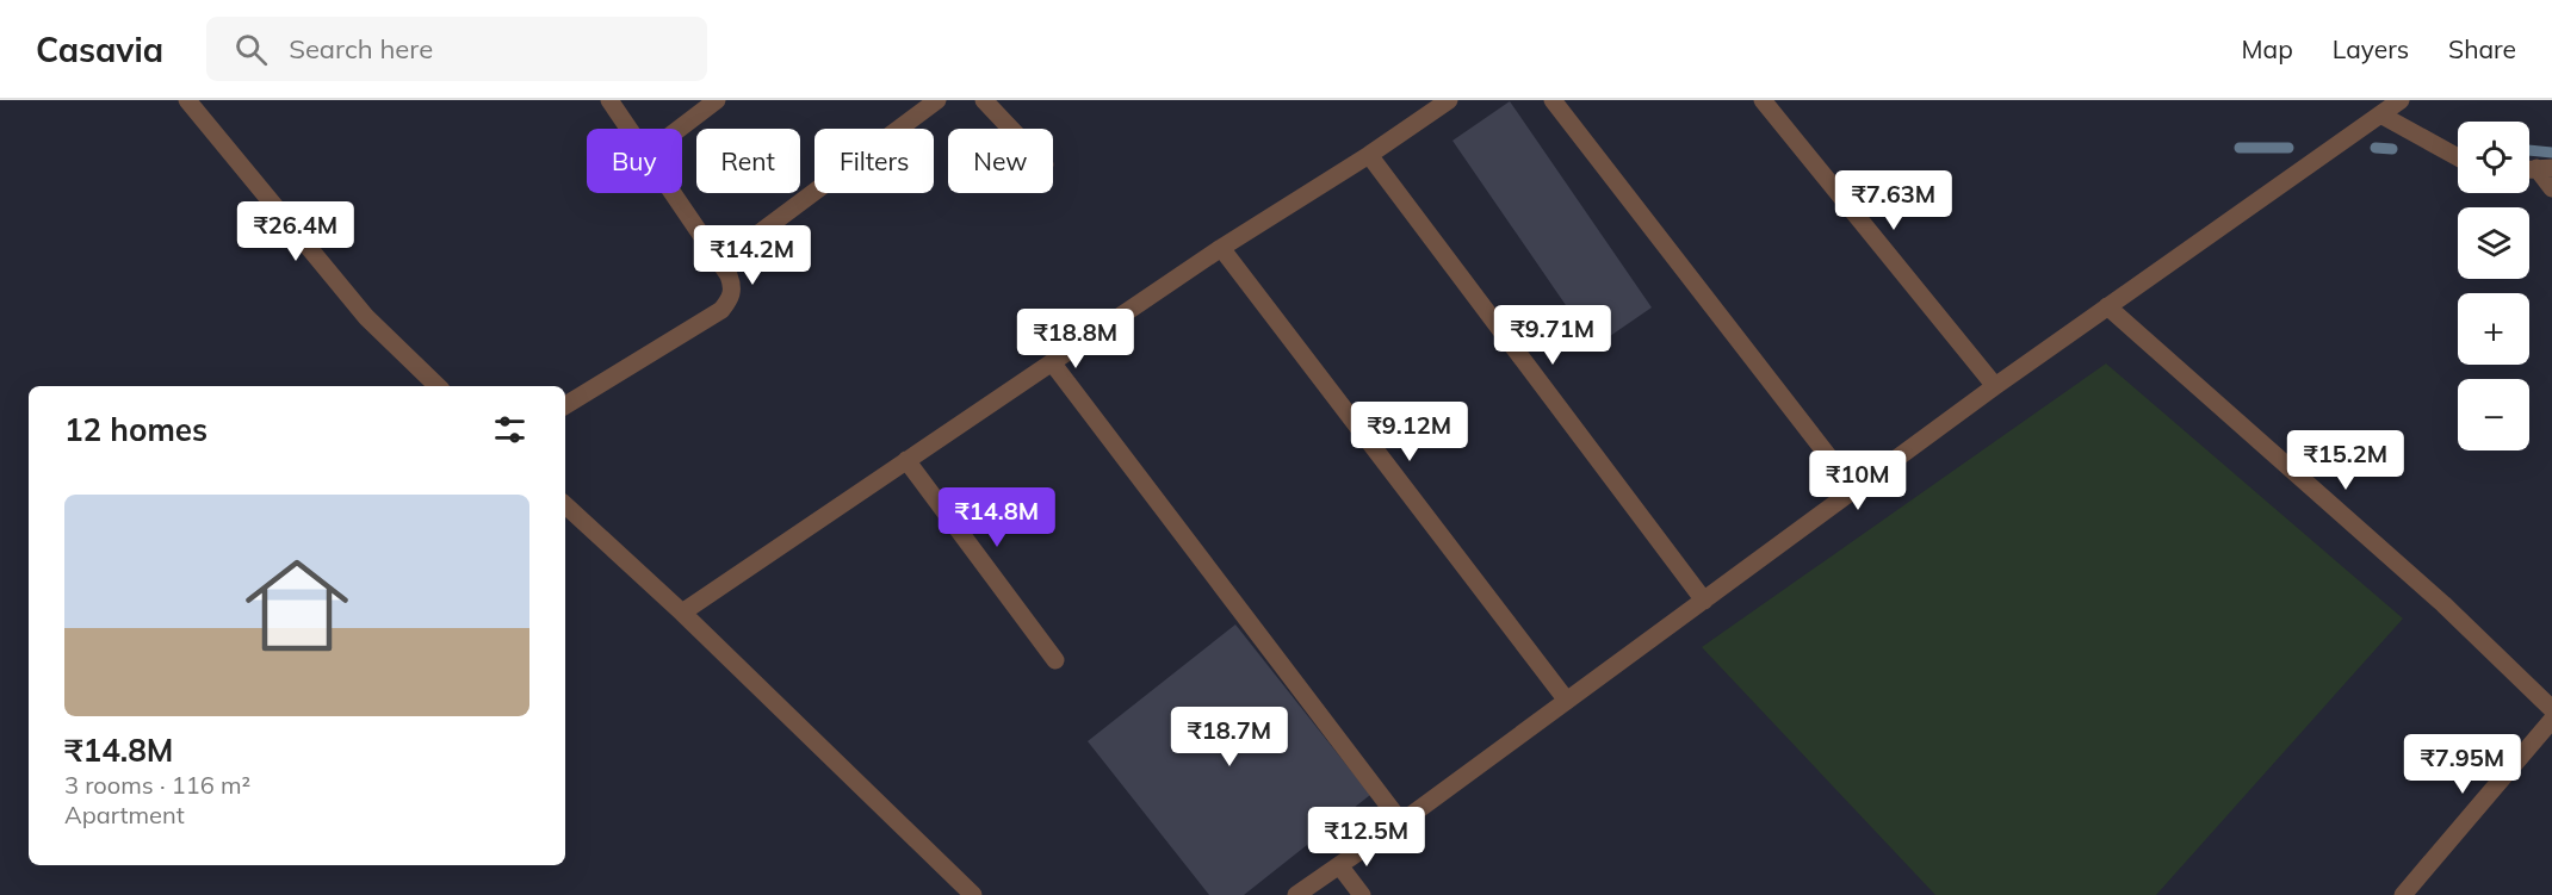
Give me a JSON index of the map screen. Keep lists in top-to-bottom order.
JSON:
{
  "page": {
    "header": "Casavia",
    "search": "Search here",
    "nav": ["Map", "Layers", "Share"],
    "map_buttons": ["+", "−"],
    "chip": [
      "Buy",
      "Rent",
      "Filters",
      "New"
    ],
    "price": [
      "₹7.63M",
      "₹26.4M",
      "₹14.2M",
      "₹9.71M",
      "₹18.8M",
      "₹9.12M",
      "₹15.2M",
      "₹10M",
      "₹14.8M",
      "₹18.7M",
      "₹7.95M",
      "₹12.5M"
    ],
    "heading": "12 homes",
    "list": [
      {
        "name": "₹14.8M",
        "note": "3 rooms · 116 m² · Apartment"
      }
    ]
  }
}
